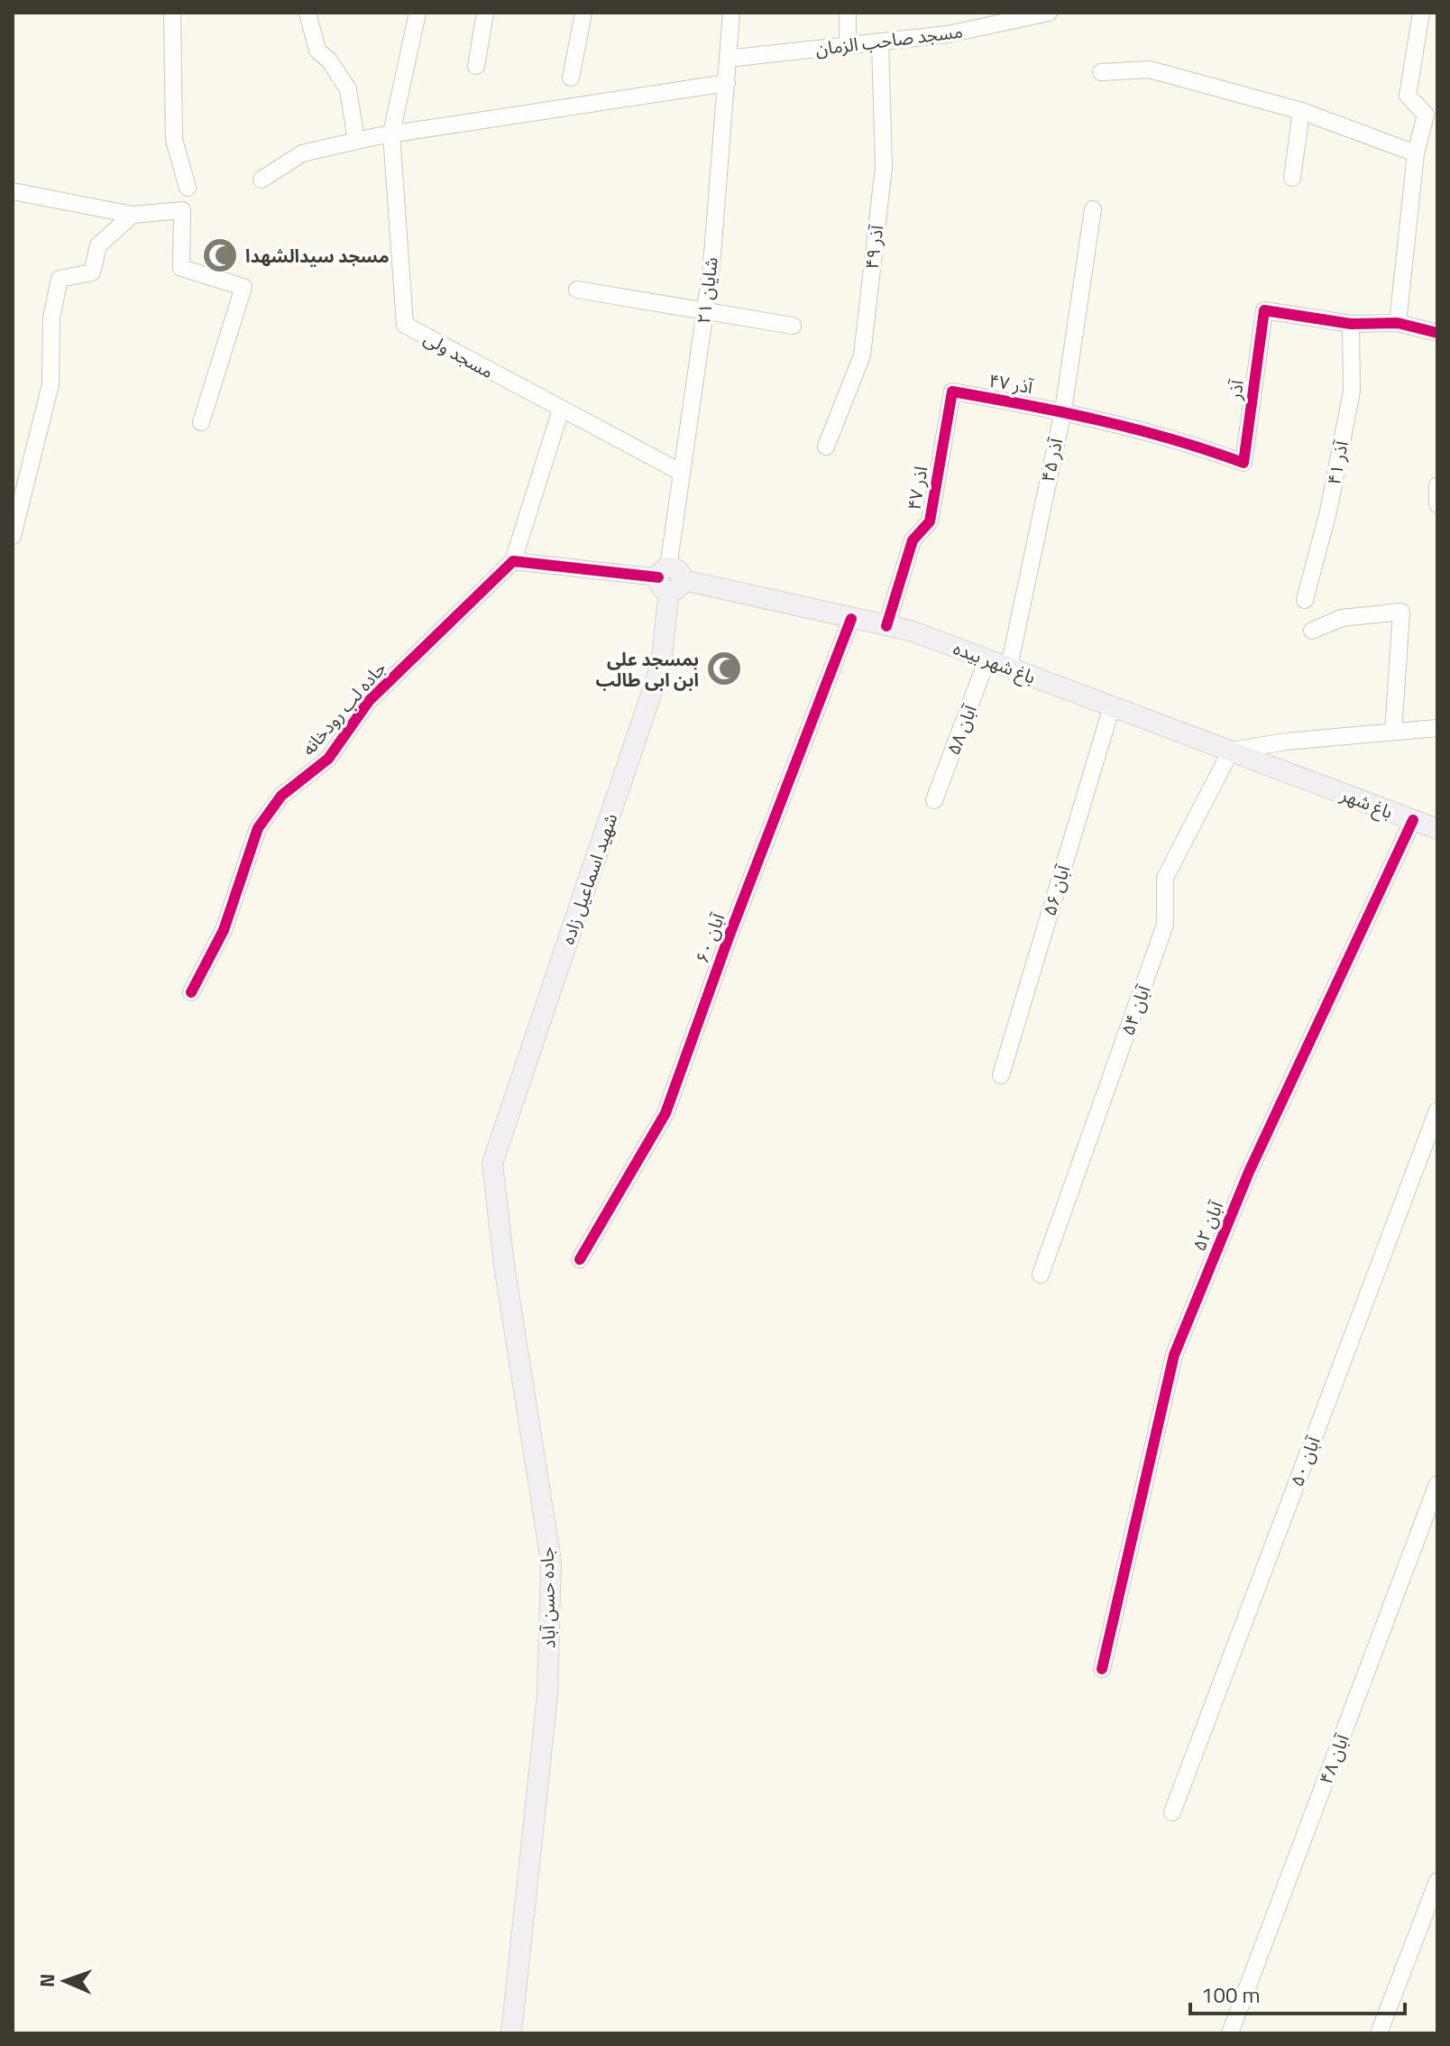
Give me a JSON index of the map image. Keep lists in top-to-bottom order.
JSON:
{
  "streets": {
    "main road": [
      "باغ شهر بیده",
      "باغ شهر",
      "شهید اسماعیل زاده",
      "جاده حسن آباد"
    ],
    "street": [
      "مسجد صاحب الزمان",
      "آذر ۴۹",
      "شایان ۲۱",
      "مسجد ولی",
      "آذر ۴۷",
      "آذر",
      "آذر ۴۵",
      "آذر ۴۱",
      "اذر ۴۷",
      "جاده لب رودخانه",
      "آبان ۵۸",
      "آبان ۵۶",
      "آبان ۶۰",
      "آبان ۵۴",
      "آبان ۵۲",
      "آبان ۵۰",
      "آبان ۴۸"
    ]
  },
  "crossings": [
    ["مسجد صاحب الزمان", "آذر ۴۹"],
    ["مسجد صاحب الزمان", "شایان ۲۱"],
    ["شایان ۲۱", "مسجد ولی"],
    ["شایان ۲۱", "باغ شهر بیده"],
    ["شایان ۲۱", "شهید اسماعیل زاده"],
    ["آذر ۴۷", "آذر"],
    ["آذر ۴۷", "آذر ۴۵"],
    ["آذر ۴۷", "اذر ۴۷"],
    ["آذر", "آذر ۴۵"],
    ["آذر", "آذر ۴۱"],
    ["آذر ۴۵", "باغ شهر بیده"],
    ["اذر ۴۷", "باغ شهر بیده"],
    ["باغ شهر بیده", "آبان ۵۸"],
    ["باغ شهر بیده", "باغ شهر"],
    ["باغ شهر بیده", "شهید اسماعیل زاده"],
    ["باغ شهر بیده", "آبان ۵۶"],
    ["باغ شهر بیده", "آبان ۶۰"],
    ["باغ شهر بیده", "آبان ۵۴"],
    ["باغ شهر", "آبان ۵۲"],
    ["شهید اسماعیل زاده", "جاده حسن آباد"]
  ],
  "places": {
    "mosque": ["مسجد سیدالشهدا", "بمسجد علی ابن ابی طالب"]
  },
  "scale_bar": "100 m",
  "north": "left"
}
